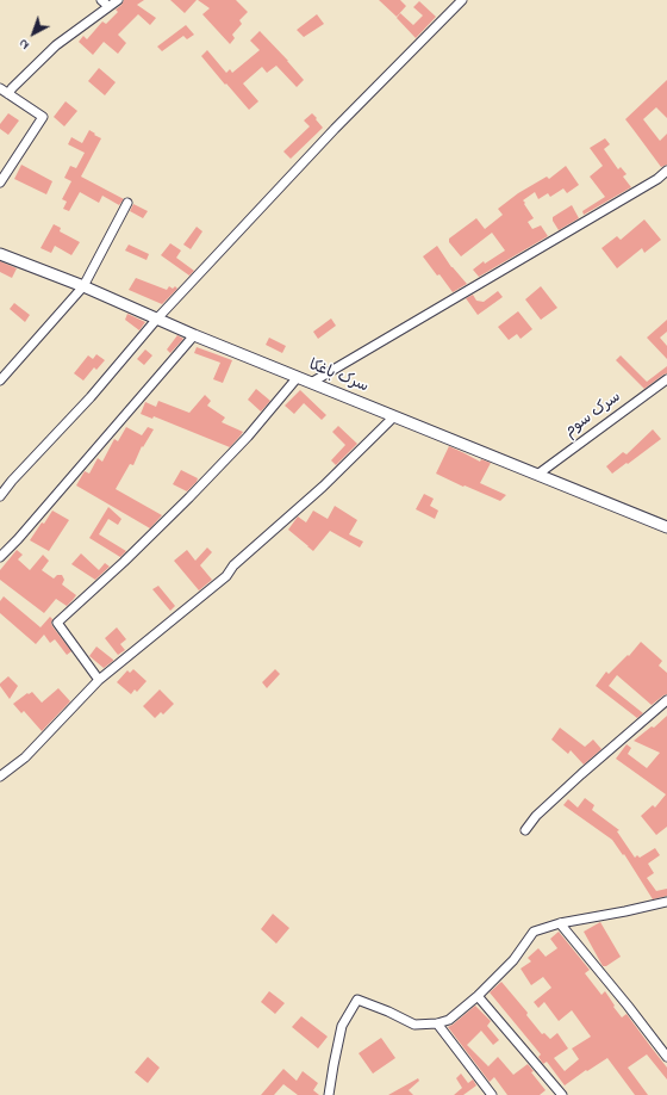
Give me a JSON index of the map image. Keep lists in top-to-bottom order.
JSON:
{
  "streets": {
    "street": ["سرک باغکا", "سرک سوم"]
  },
  "crossings": [
    ["سرک باغکا", "سرک سوم"]
  ],
  "north": "bottom left"
}
